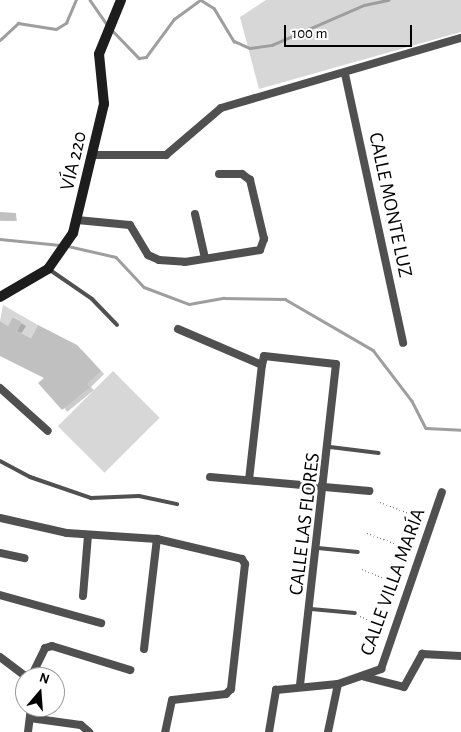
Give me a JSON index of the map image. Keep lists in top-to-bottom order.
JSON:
{
  "streets": {
    "main road": ["VÍA 220"],
    "street": ["CALLE MONTE LUZ", "CALLE LAS FLORES", "CALLE VILLA MARÍA"]
  },
  "crossings": [
    ["CALLE LAS FLORES", "CALLE VILLA MARÍA"]
  ],
  "scale_bar": "100 m",
  "north": "top"
}
